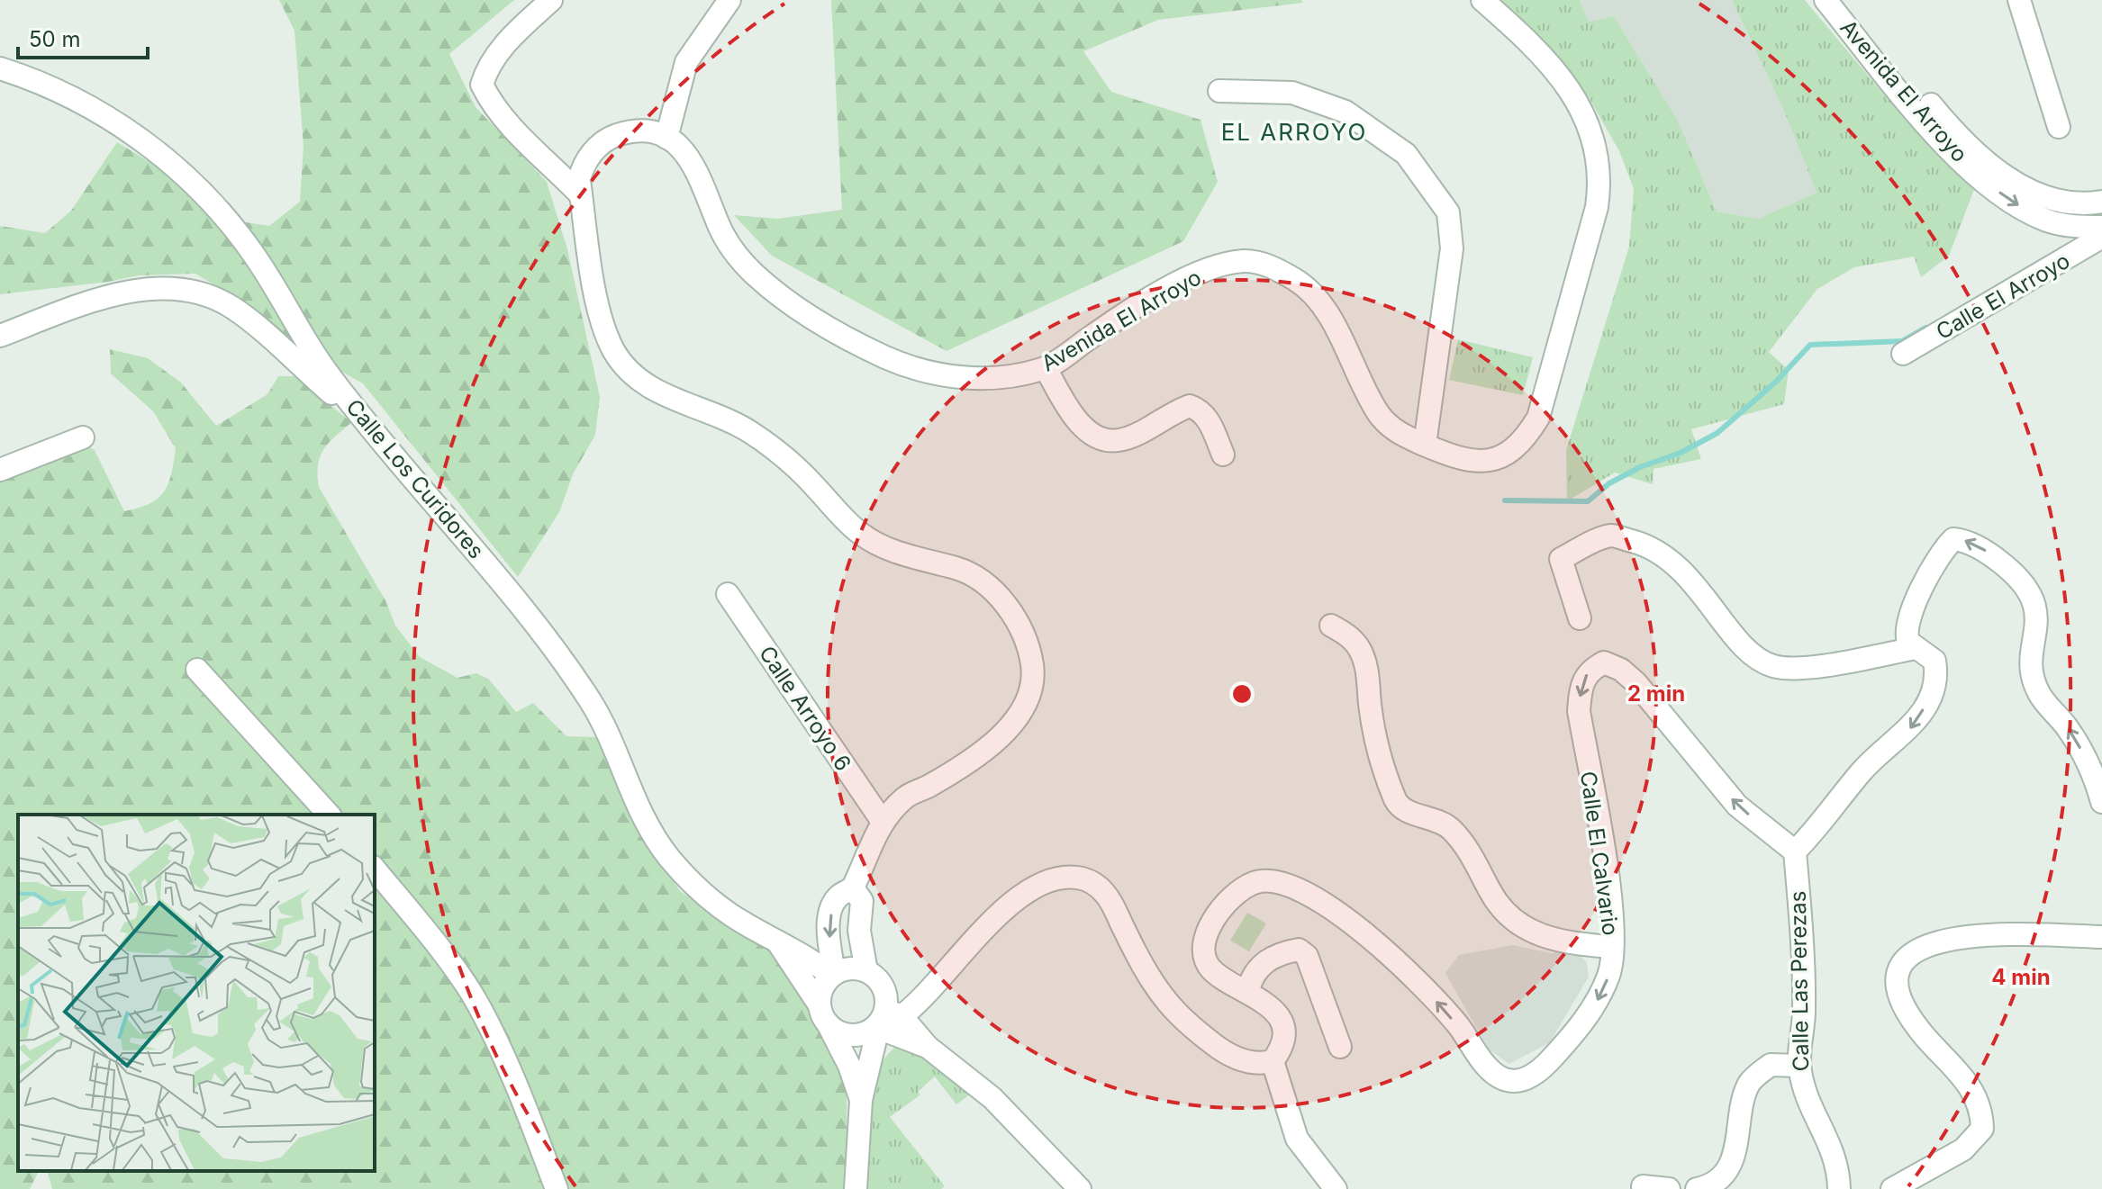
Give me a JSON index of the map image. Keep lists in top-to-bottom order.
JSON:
{
  "streets": {
    "street": [
      "Avenida El Arroyo",
      "Calle El Arroyo",
      "Calle Los Curidores",
      "Calle Arroyo 6",
      "Calle El Calvario",
      "Calle Las Perezas"
    ]
  },
  "crossings": [
    ["Calle El Calvario", "Calle Las Perezas"]
  ],
  "districts": ["EL ARROYO"],
  "scale_bar": "50 m",
  "rings": ["2 min", "4 min"]
}
